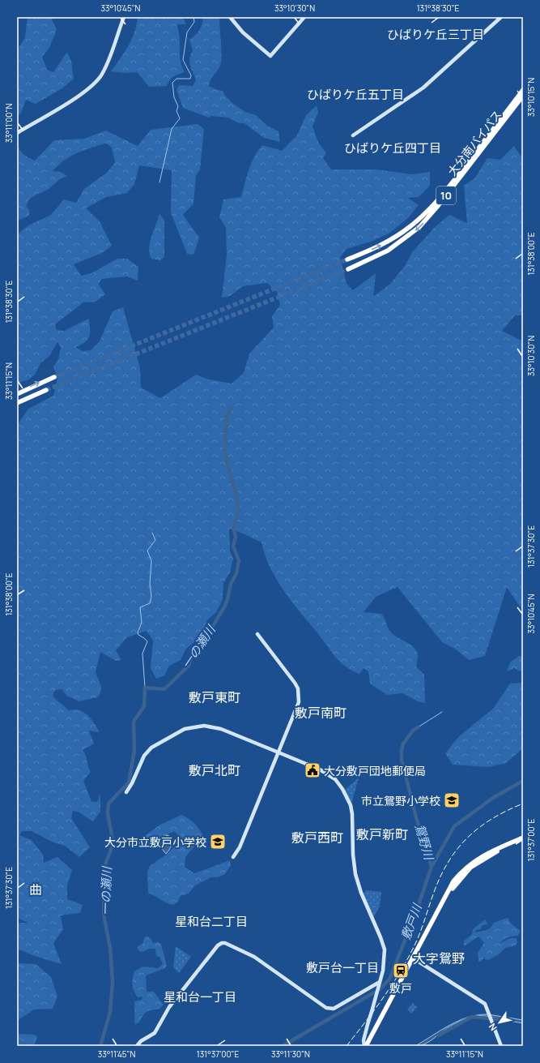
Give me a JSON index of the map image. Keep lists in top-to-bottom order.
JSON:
{
  "streets": {
    "highway": ["大分南バイパス", "10"]
  },
  "districts": [
    "ひばりケ丘三丁目",
    "ひばりケ丘五丁目",
    "ひばりケ丘四丁目",
    "敷戸東町",
    "敷戸南町",
    "敷戸北町",
    "敷戸新町",
    "敷戸西町",
    "曲",
    "星和台二丁目",
    "大字鴛野",
    "敷戸台一丁目",
    "星和台一丁目"
  ],
  "water": ["一の瀬川", "鴛野川", "敷戸川"],
  "places": {
    "public building": ["大分敷戸団地郵便局"],
    "school or university": ["市立鴛野小学校", "大分市立敷戸小学校"],
    "station": ["敷戸"]
  },
  "north": "bottom left",
  "coordinates": [
    "33°10'45\"N",
    "33°10'30\"N",
    "131°38'30\"E",
    "33°10'15\"N",
    "33°11'00\"N",
    "131°38'00\"E",
    "33°11'15\"N",
    "131°37'30\"E",
    "131°37'00\"E",
    "33°11'45\"N",
    "33°11'30\"N"
  ]
}
